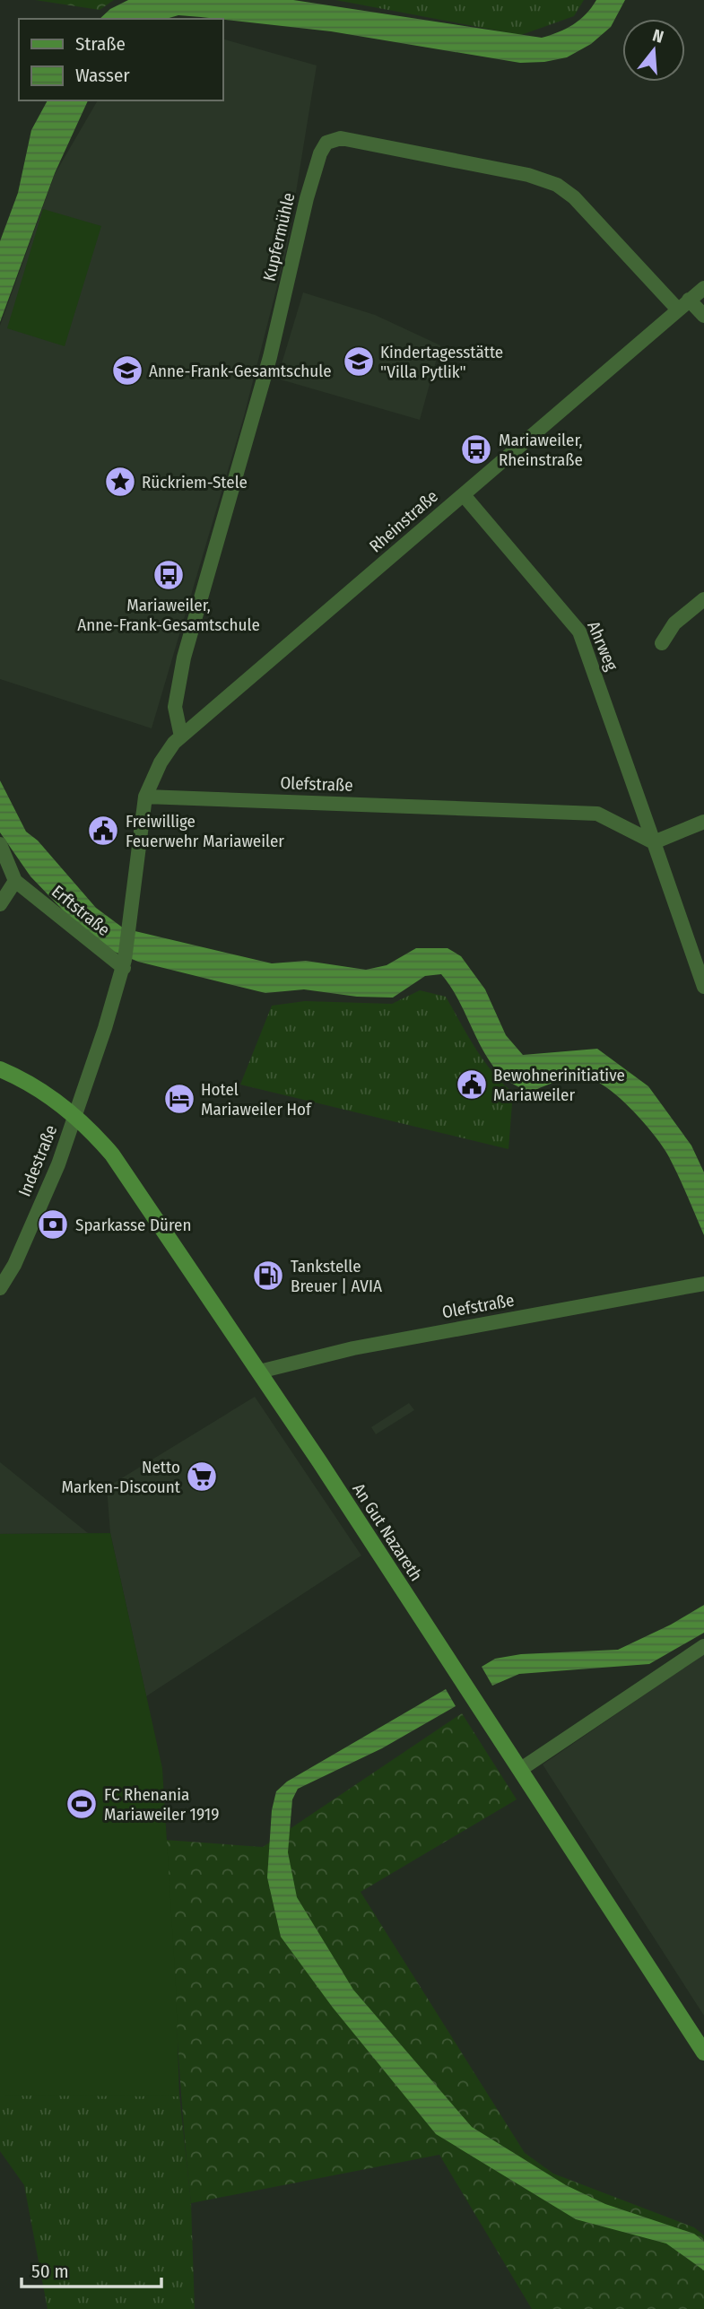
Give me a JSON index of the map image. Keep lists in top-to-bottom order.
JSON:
{
  "streets": {
    "main road": ["An Gut Nazareth"],
    "street": [
      "Kupfermühle",
      "Rheinstraße",
      "Ahrweg",
      "Olefstraße",
      "Erftstraße",
      "Indestraße"
    ]
  },
  "crossings": [
    ["Kupfermühle", "Rheinstraße"],
    ["Rheinstraße", "Ahrweg"],
    ["Rheinstraße", "Olefstraße"],
    ["Ahrweg", "Olefstraße"],
    ["Olefstraße", "An Gut Nazareth"],
    ["Indestraße", "An Gut Nazareth"]
  ],
  "places": {
    "school or university": ["Kindertagesstätte \"Villa Pytlik\"", "Anne-Frank-Gesamtschule"],
    "bus stop": ["Mariaweiler, Rheinstraße", "Mariaweiler, Anne-Frank-Gesamtschule"],
    "place": ["Rückriem-Stele"],
    "public building": ["Freiwillige Feuerwehr Mariaweiler", "Bewohnerinitiative Mariaweiler"],
    "hotel": ["Hotel Mariaweiler Hof"],
    "bank": ["Sparkasse Düren"],
    "fuel station": ["Tankstelle Breuer | AVIA"],
    "supermarket": ["Netto Marken-Discount"],
    "sports": ["FC Rhenania Mariaweiler 1919"]
  },
  "legend": ["Straße", "Wasser"],
  "scale_bar": "50 m",
  "north": "top"
}
